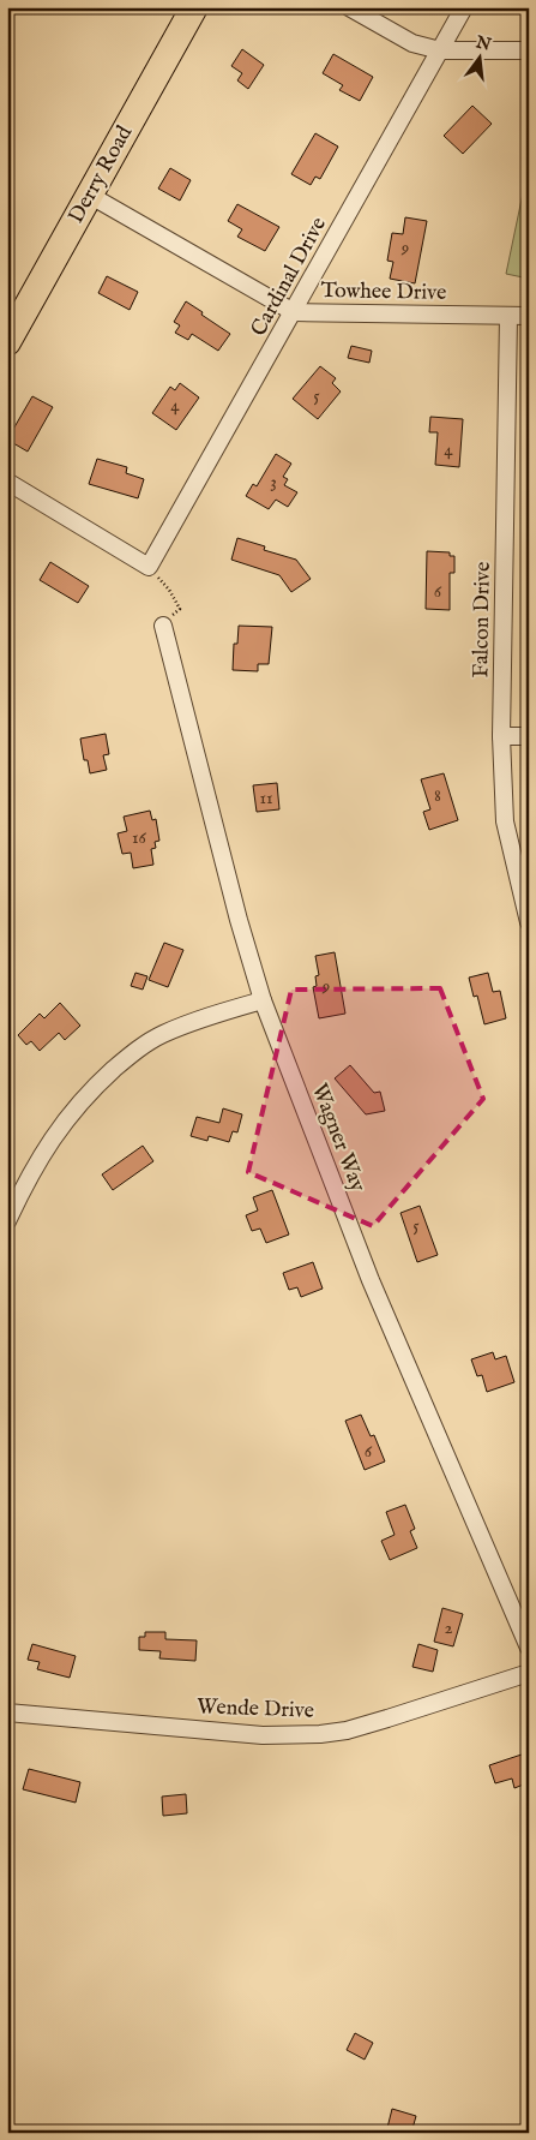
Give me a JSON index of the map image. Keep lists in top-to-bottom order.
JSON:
{
  "streets": {
    "main road": ["Derry Road"],
    "street": [
      "Cardinal Drive",
      "Towhee Drive",
      "Falcon Drive",
      "Wagner Way",
      "Wende Drive"
    ]
  },
  "crossings": [
    ["Derry Road", "Towhee Drive"],
    ["Cardinal Drive", "Towhee Drive"],
    ["Towhee Drive", "Falcon Drive"]
  ],
  "house_numbers": [
    "9",
    "5",
    "4",
    "4",
    "3",
    "6",
    "8",
    "11",
    "16",
    "9",
    "5",
    "6",
    "2"
  ],
  "north": "top"
}
